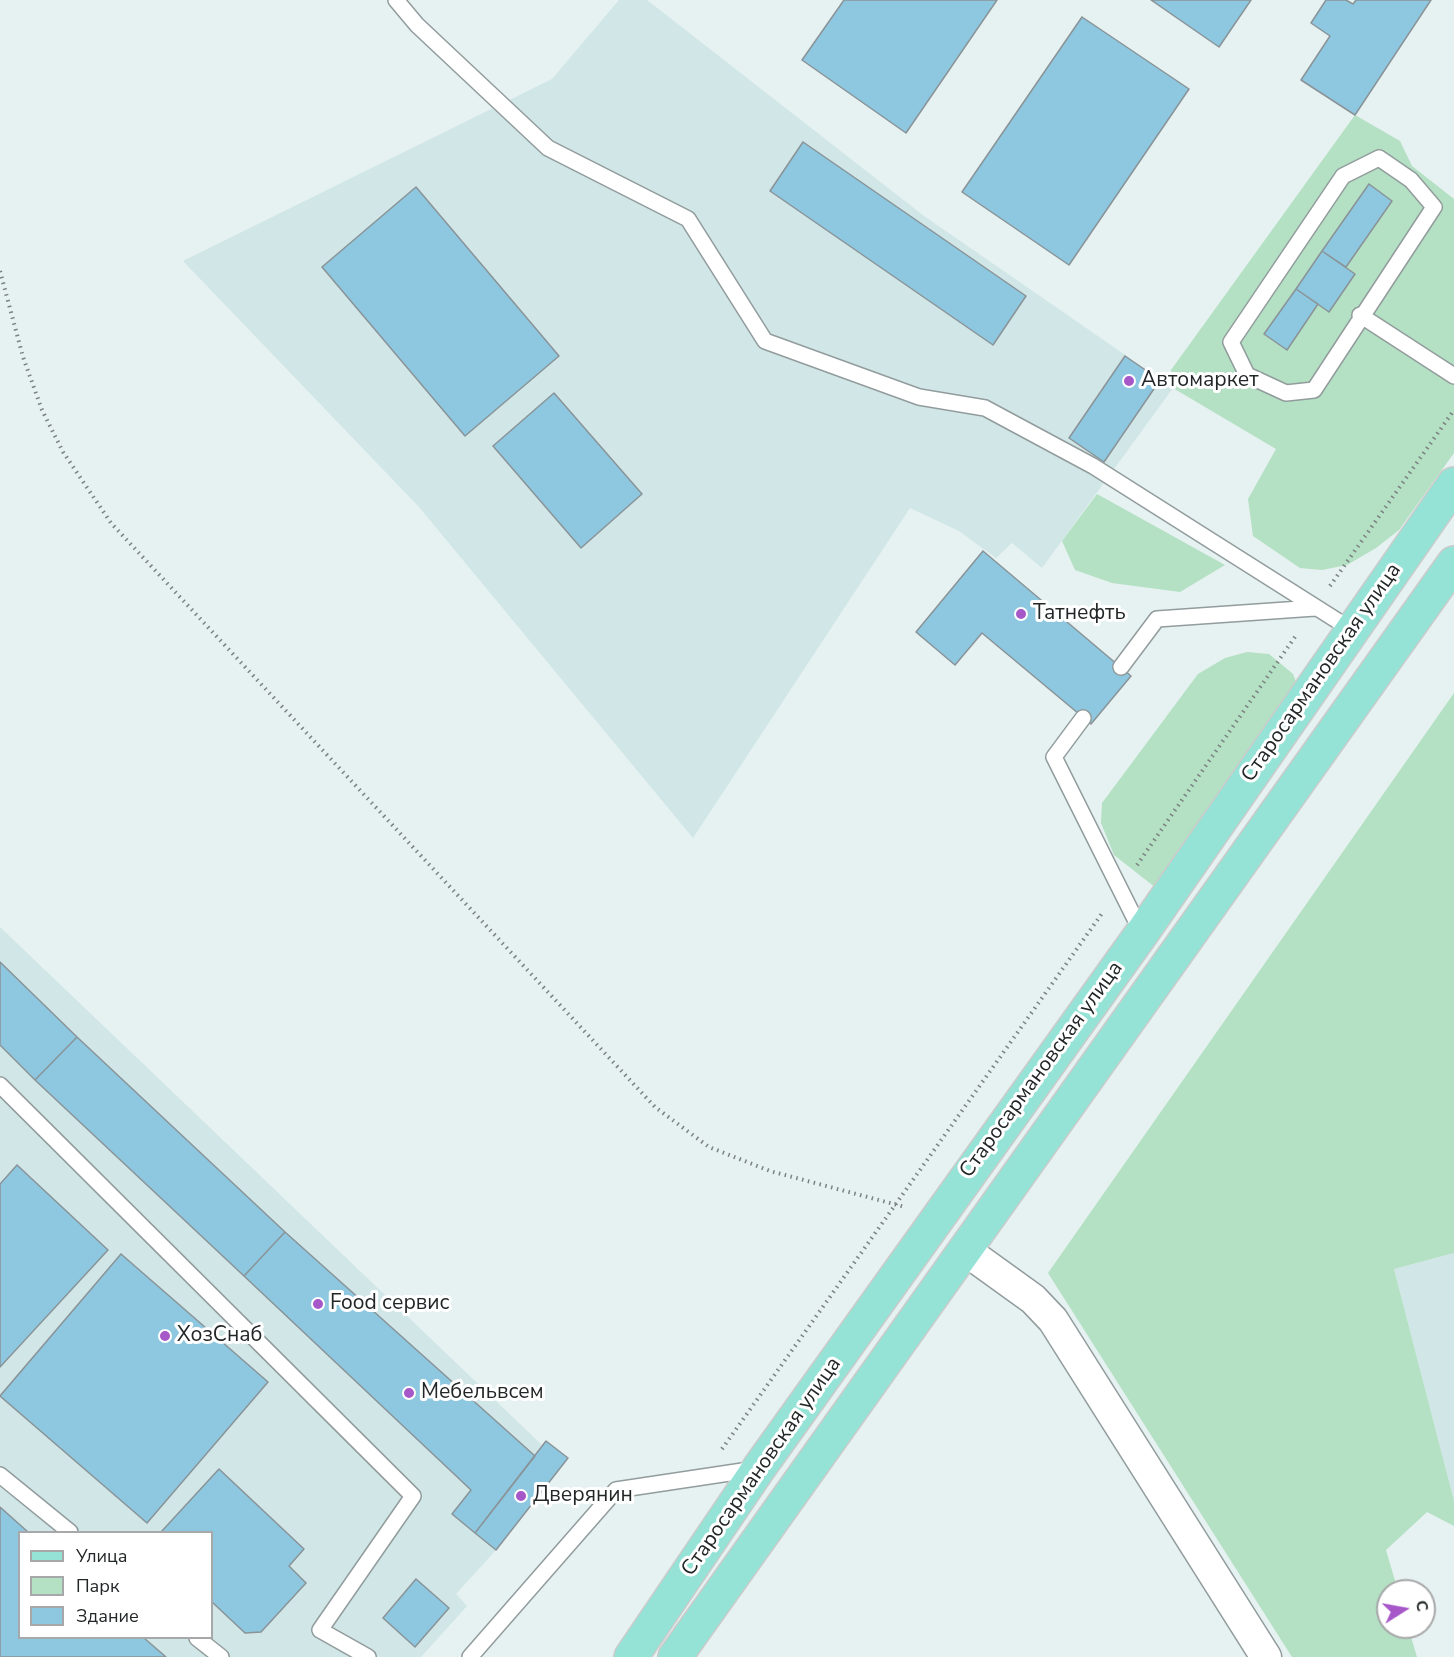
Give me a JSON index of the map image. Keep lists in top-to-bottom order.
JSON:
{
  "streets": {
    "main road": ["Старосармановская улица"]
  },
  "places": [
    "Автомаркет",
    "Татнефть",
    "Food сервис",
    "ХозCнаб",
    "Мебельвсем",
    "Дверянин"
  ],
  "legend": ["Улица", "Парк", "Здание"],
  "north": "right"
}
